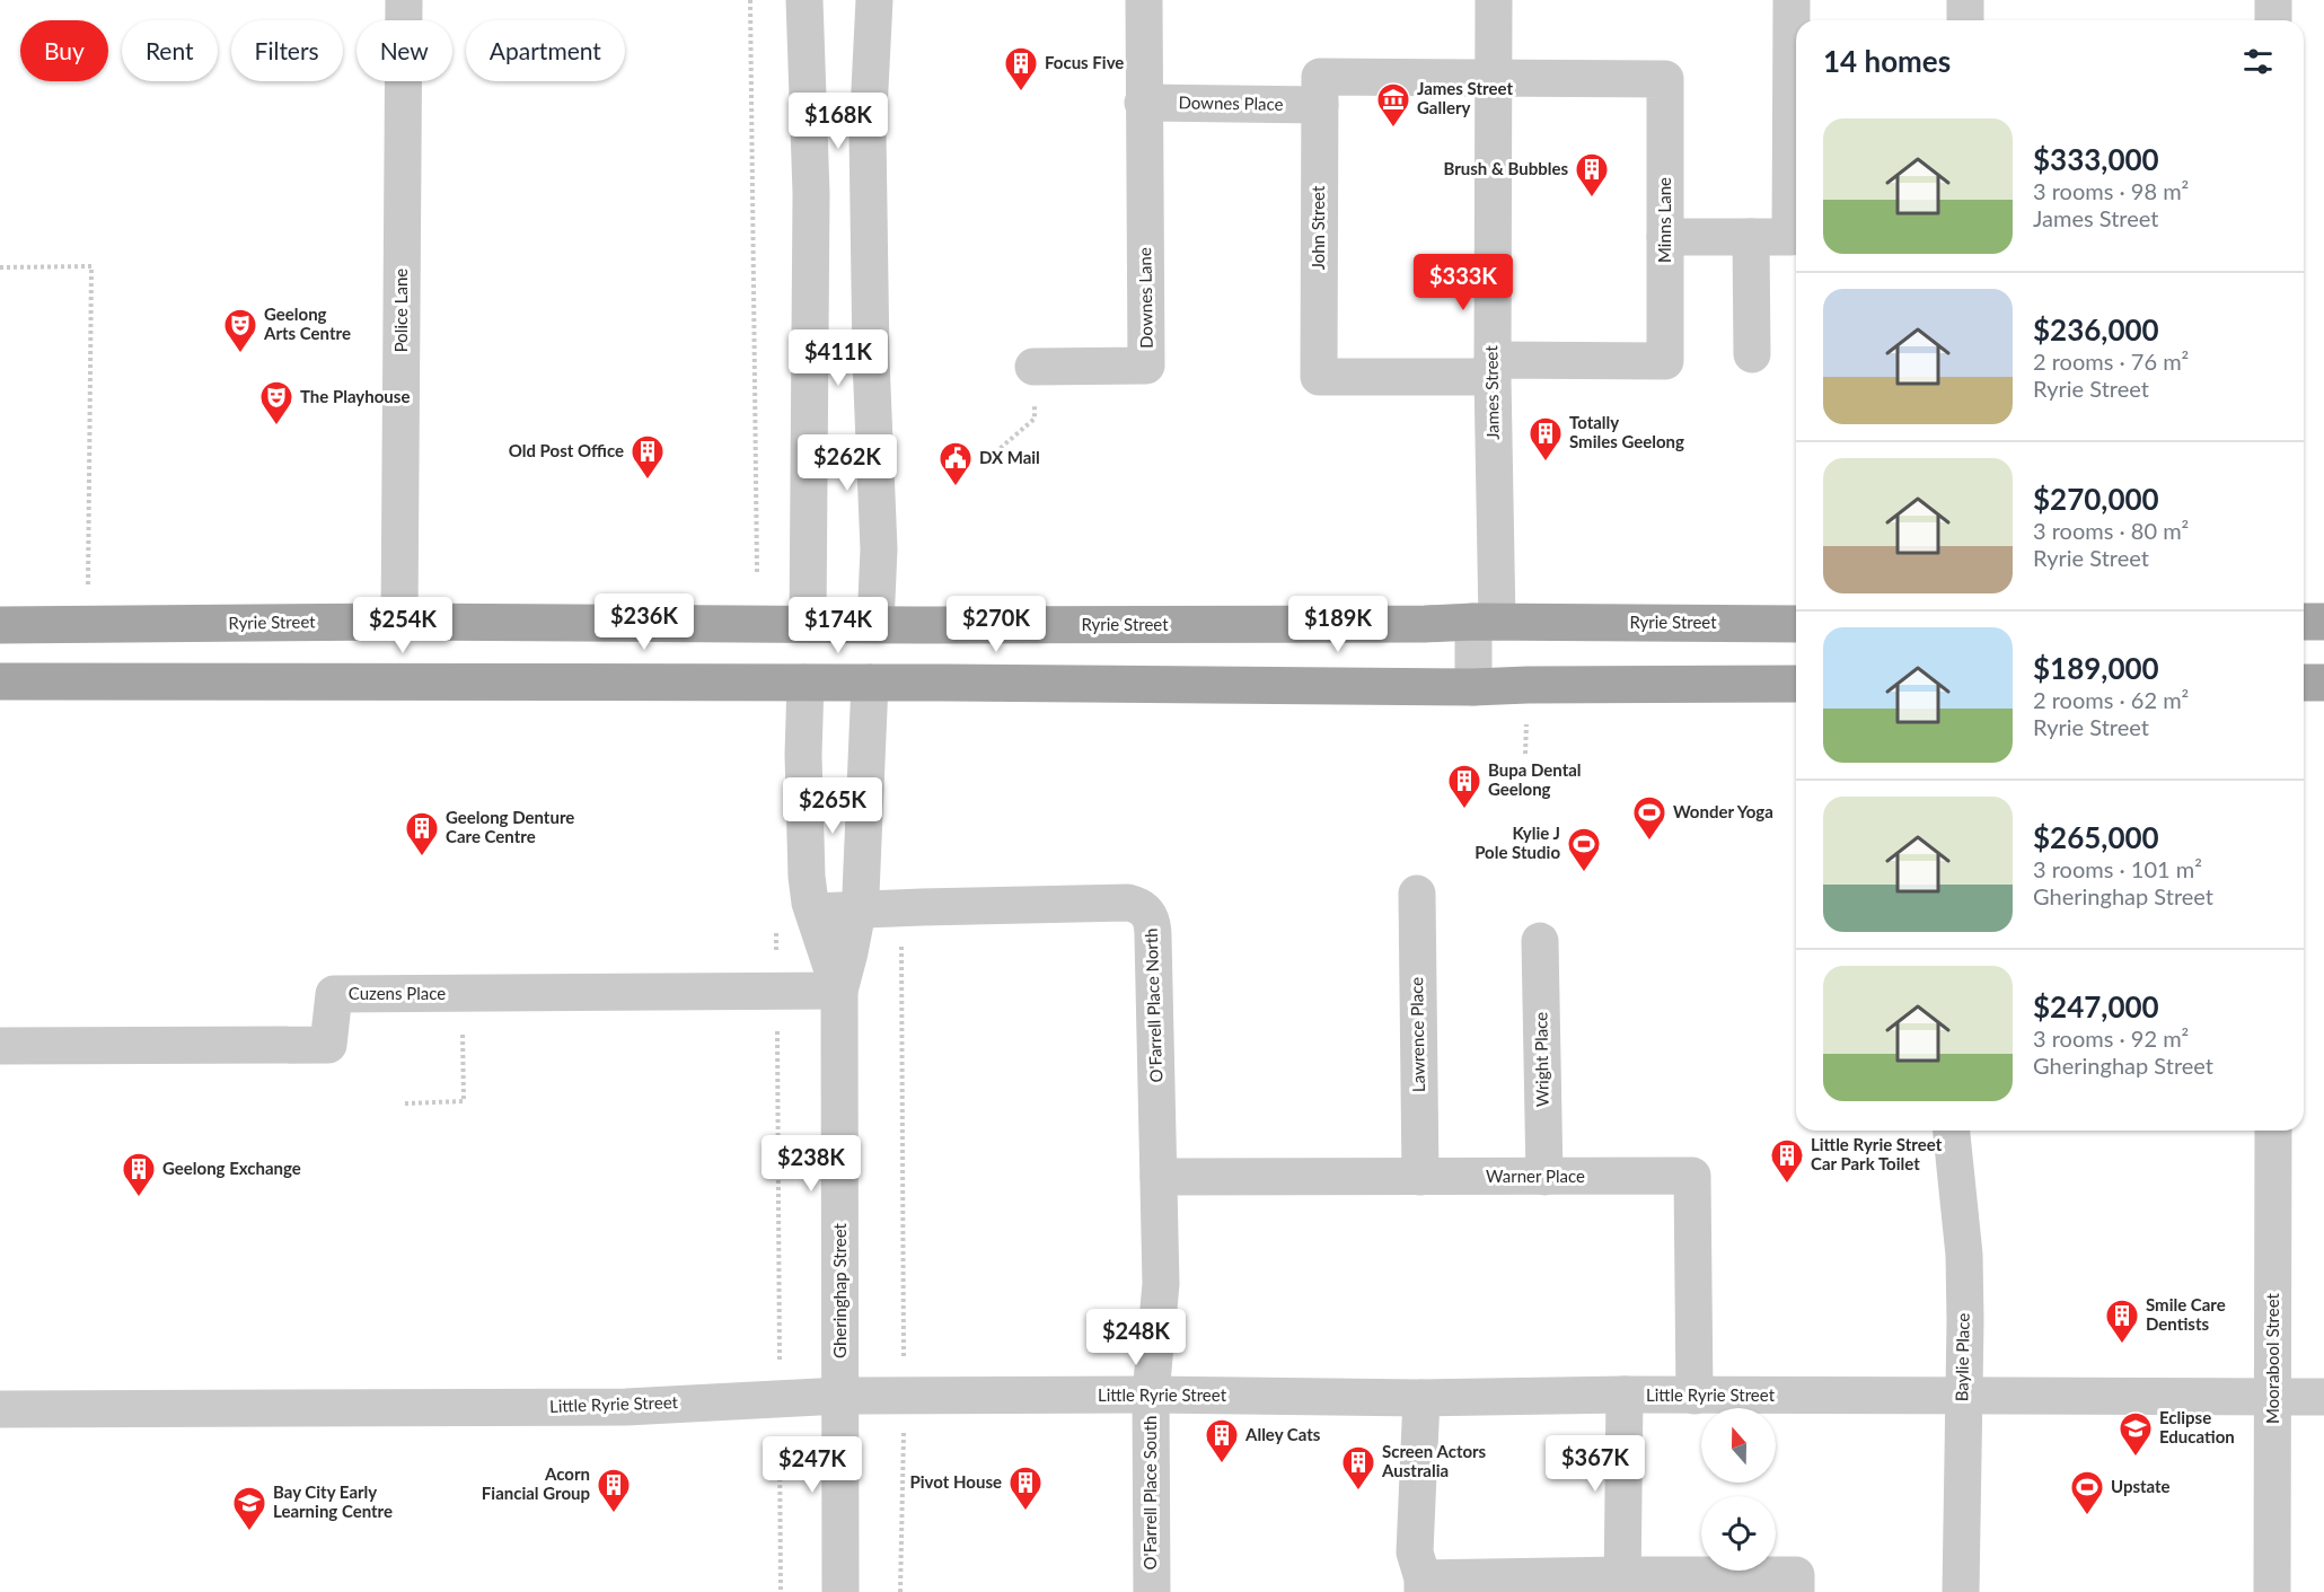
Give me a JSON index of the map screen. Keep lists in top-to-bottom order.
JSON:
{
  "streets": {
    "main road": ["Ryrie Street", "Gheringhap Street"],
    "street": [
      "Downes Place",
      "Minns Lane",
      "John Street",
      "Downes Lane",
      "Police Lane",
      "James Street",
      "Cuzens Place",
      "O'Farrell Place North",
      "Lawrence Place",
      "Wright Place",
      "Warner Place",
      "Baylie Place",
      "Moorabool Street",
      "Little Ryrie Street",
      "O'Farrell Place South"
    ]
  },
  "crossings": [
    ["Downes Place", "John Street"],
    ["Downes Place", "Downes Lane"],
    ["Minns Lane", "John Street"],
    ["Minns Lane", "James Street"],
    ["John Street", "James Street"],
    ["Police Lane", "Ryrie Street"],
    ["James Street", "Ryrie Street"],
    ["Ryrie Street", "Gheringhap Street"],
    ["Cuzens Place", "Gheringhap Street"],
    ["O'Farrell Place North", "Warner Place"],
    ["O'Farrell Place North", "Gheringhap Street"],
    ["O'Farrell Place North", "Little Ryrie Street"],
    ["O'Farrell Place North", "O'Farrell Place South"],
    ["Lawrence Place", "Warner Place"],
    ["Wright Place", "Warner Place"],
    ["Warner Place", "Little Ryrie Street"],
    ["Gheringhap Street", "Little Ryrie Street"],
    ["Baylie Place", "Little Ryrie Street"],
    ["Moorabool Street", "Little Ryrie Street"],
    ["Little Ryrie Street", "O'Farrell Place South"]
  ],
  "places": {
    "building": [
      "Focus Five",
      "Brush & Bubbles",
      "Totally Smiles Geelong",
      "Old Post Office",
      "Bupa Dental Geelong",
      "Geelong Denture Care Centre",
      "Little Ryrie Street Car Park Toilet",
      "Geelong Exchange",
      "Smile Care Dentists",
      "Alley Cats",
      "Screen Actors Australia",
      "Pivot House",
      "Acorn Fiancial Group"
    ],
    "museum": ["James Street Gallery"],
    "theatre": ["Geelong Arts Centre", "The Playhouse"],
    "public building": ["DX Mail"],
    "sports": ["Wonder Yoga", "Kylie J Pole Studio", "Upstate"],
    "school or university": ["Eclipse Education", "Bay City Early Learning Centre"]
  },
  "north": "top",
  "page": {
    "chip": [
      "Buy",
      "Rent",
      "Filters",
      "New",
      "Apartment"
    ],
    "heading": "14 homes",
    "price": [
      "$168K",
      "$333K",
      "$411K",
      "$262K",
      "$236K",
      "$270K",
      "$189K",
      "$254K",
      "$174K",
      "$265K",
      "$238K",
      "$248K",
      "$367K",
      "$247K"
    ],
    "list": [
      {
        "name": "$333,000",
        "note": "3 rooms · 98 m² · James Street"
      },
      {
        "name": "$236,000",
        "note": "2 rooms · 76 m² · Ryrie Street"
      },
      {
        "name": "$270,000",
        "note": "3 rooms · 80 m² · Ryrie Street"
      },
      {
        "name": "$189,000",
        "note": "2 rooms · 62 m² · Ryrie Street"
      },
      {
        "name": "$265,000",
        "note": "3 rooms · 101 m² · Gheringhap Street"
      },
      {
        "name": "$247,000",
        "note": "3 rooms · 92 m² · Gheringhap Street"
      }
    ]
  }
}
